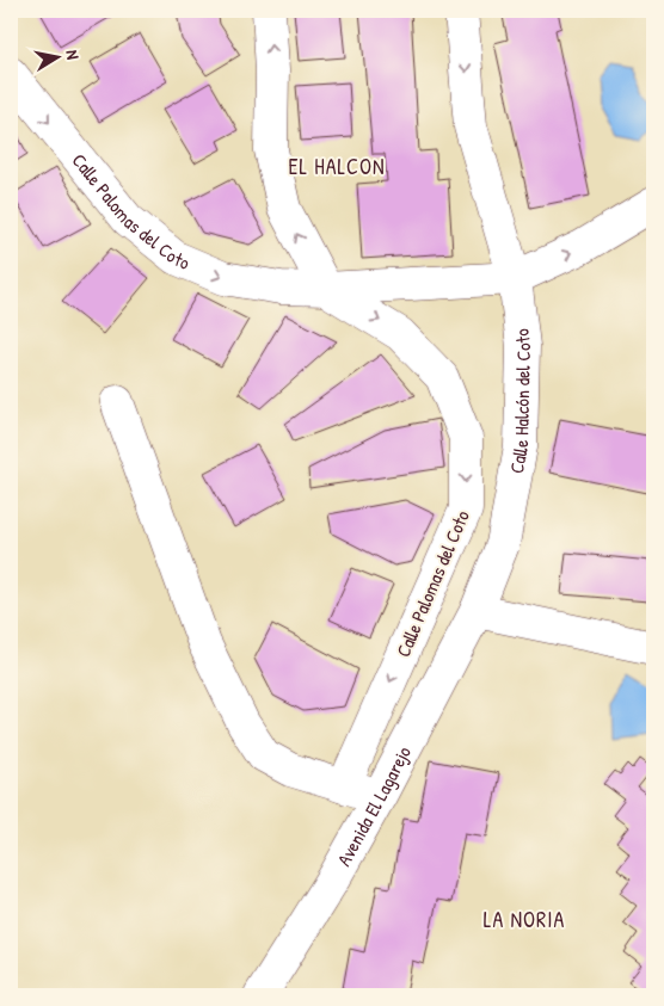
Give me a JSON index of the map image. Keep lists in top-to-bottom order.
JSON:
{
  "streets": {
    "street": ["Calle Palomas del Coto", "Calle Halcón del Coto", "Avenida El Lagarejo"]
  },
  "crossings": [
    ["Calle Palomas del Coto", "Calle Halcón del Coto"],
    ["Calle Halcón del Coto", "Avenida El Lagarejo"]
  ],
  "districts": ["EL HALCON", "LA NORIA"],
  "north": "right"
}
